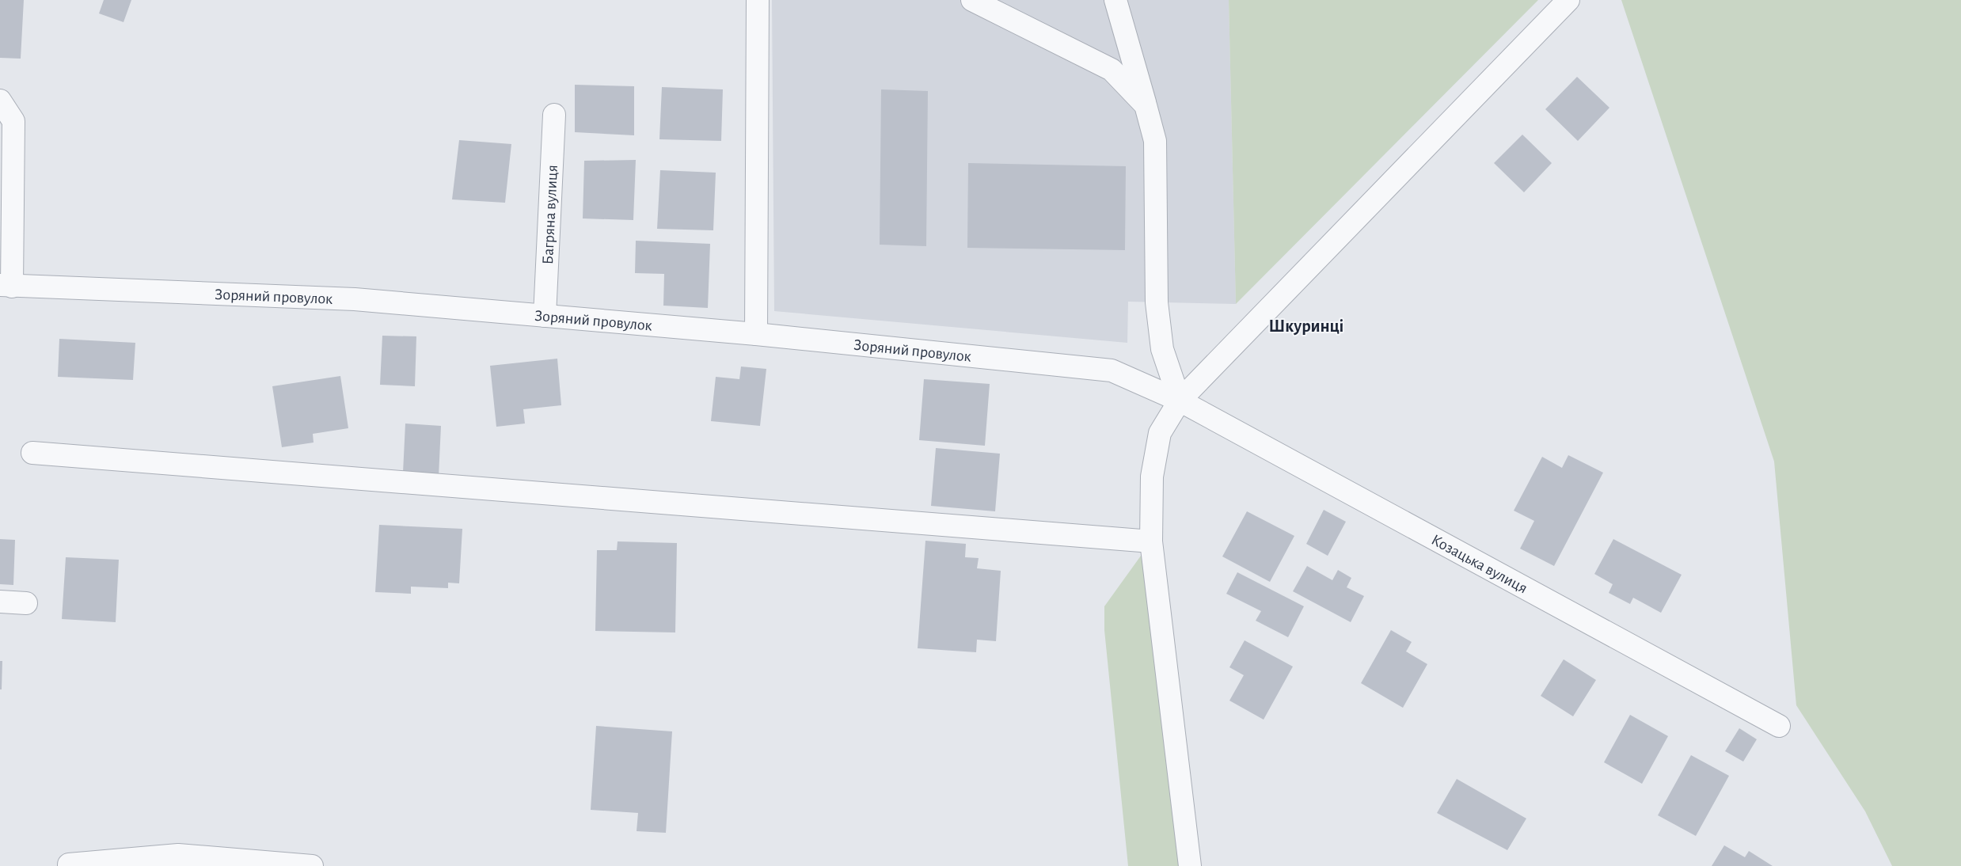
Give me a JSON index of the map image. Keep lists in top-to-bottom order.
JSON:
{
  "streets": {
    "street": ["Багряна вулиця", "Зоряний провулок", "Козацька вулиця"]
  },
  "crossings": [
    ["Багряна вулиця", "Зоряний провулок"],
    ["Зоряний провулок", "Козацька вулиця"]
  ],
  "districts": ["Шкуринці"]
}
